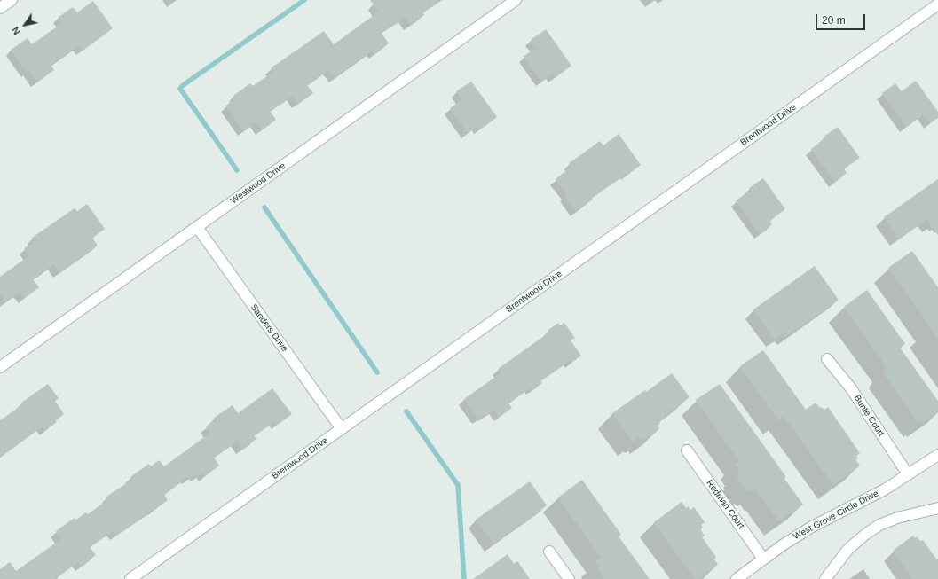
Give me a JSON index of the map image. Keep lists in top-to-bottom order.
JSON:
{
  "streets": {
    "street": [
      "Brentwood Drive",
      "Westwood Drive",
      "Sanders Drive",
      "Bunte Court",
      "Redman Court",
      "West Grove Circle Drive"
    ]
  },
  "crossings": [
    ["Brentwood Drive", "Sanders Drive"],
    ["Westwood Drive", "Sanders Drive"],
    ["Bunte Court", "West Grove Circle Drive"],
    ["Redman Court", "West Grove Circle Drive"]
  ],
  "scale_bar": "20 m",
  "north": "bottom left"
}
